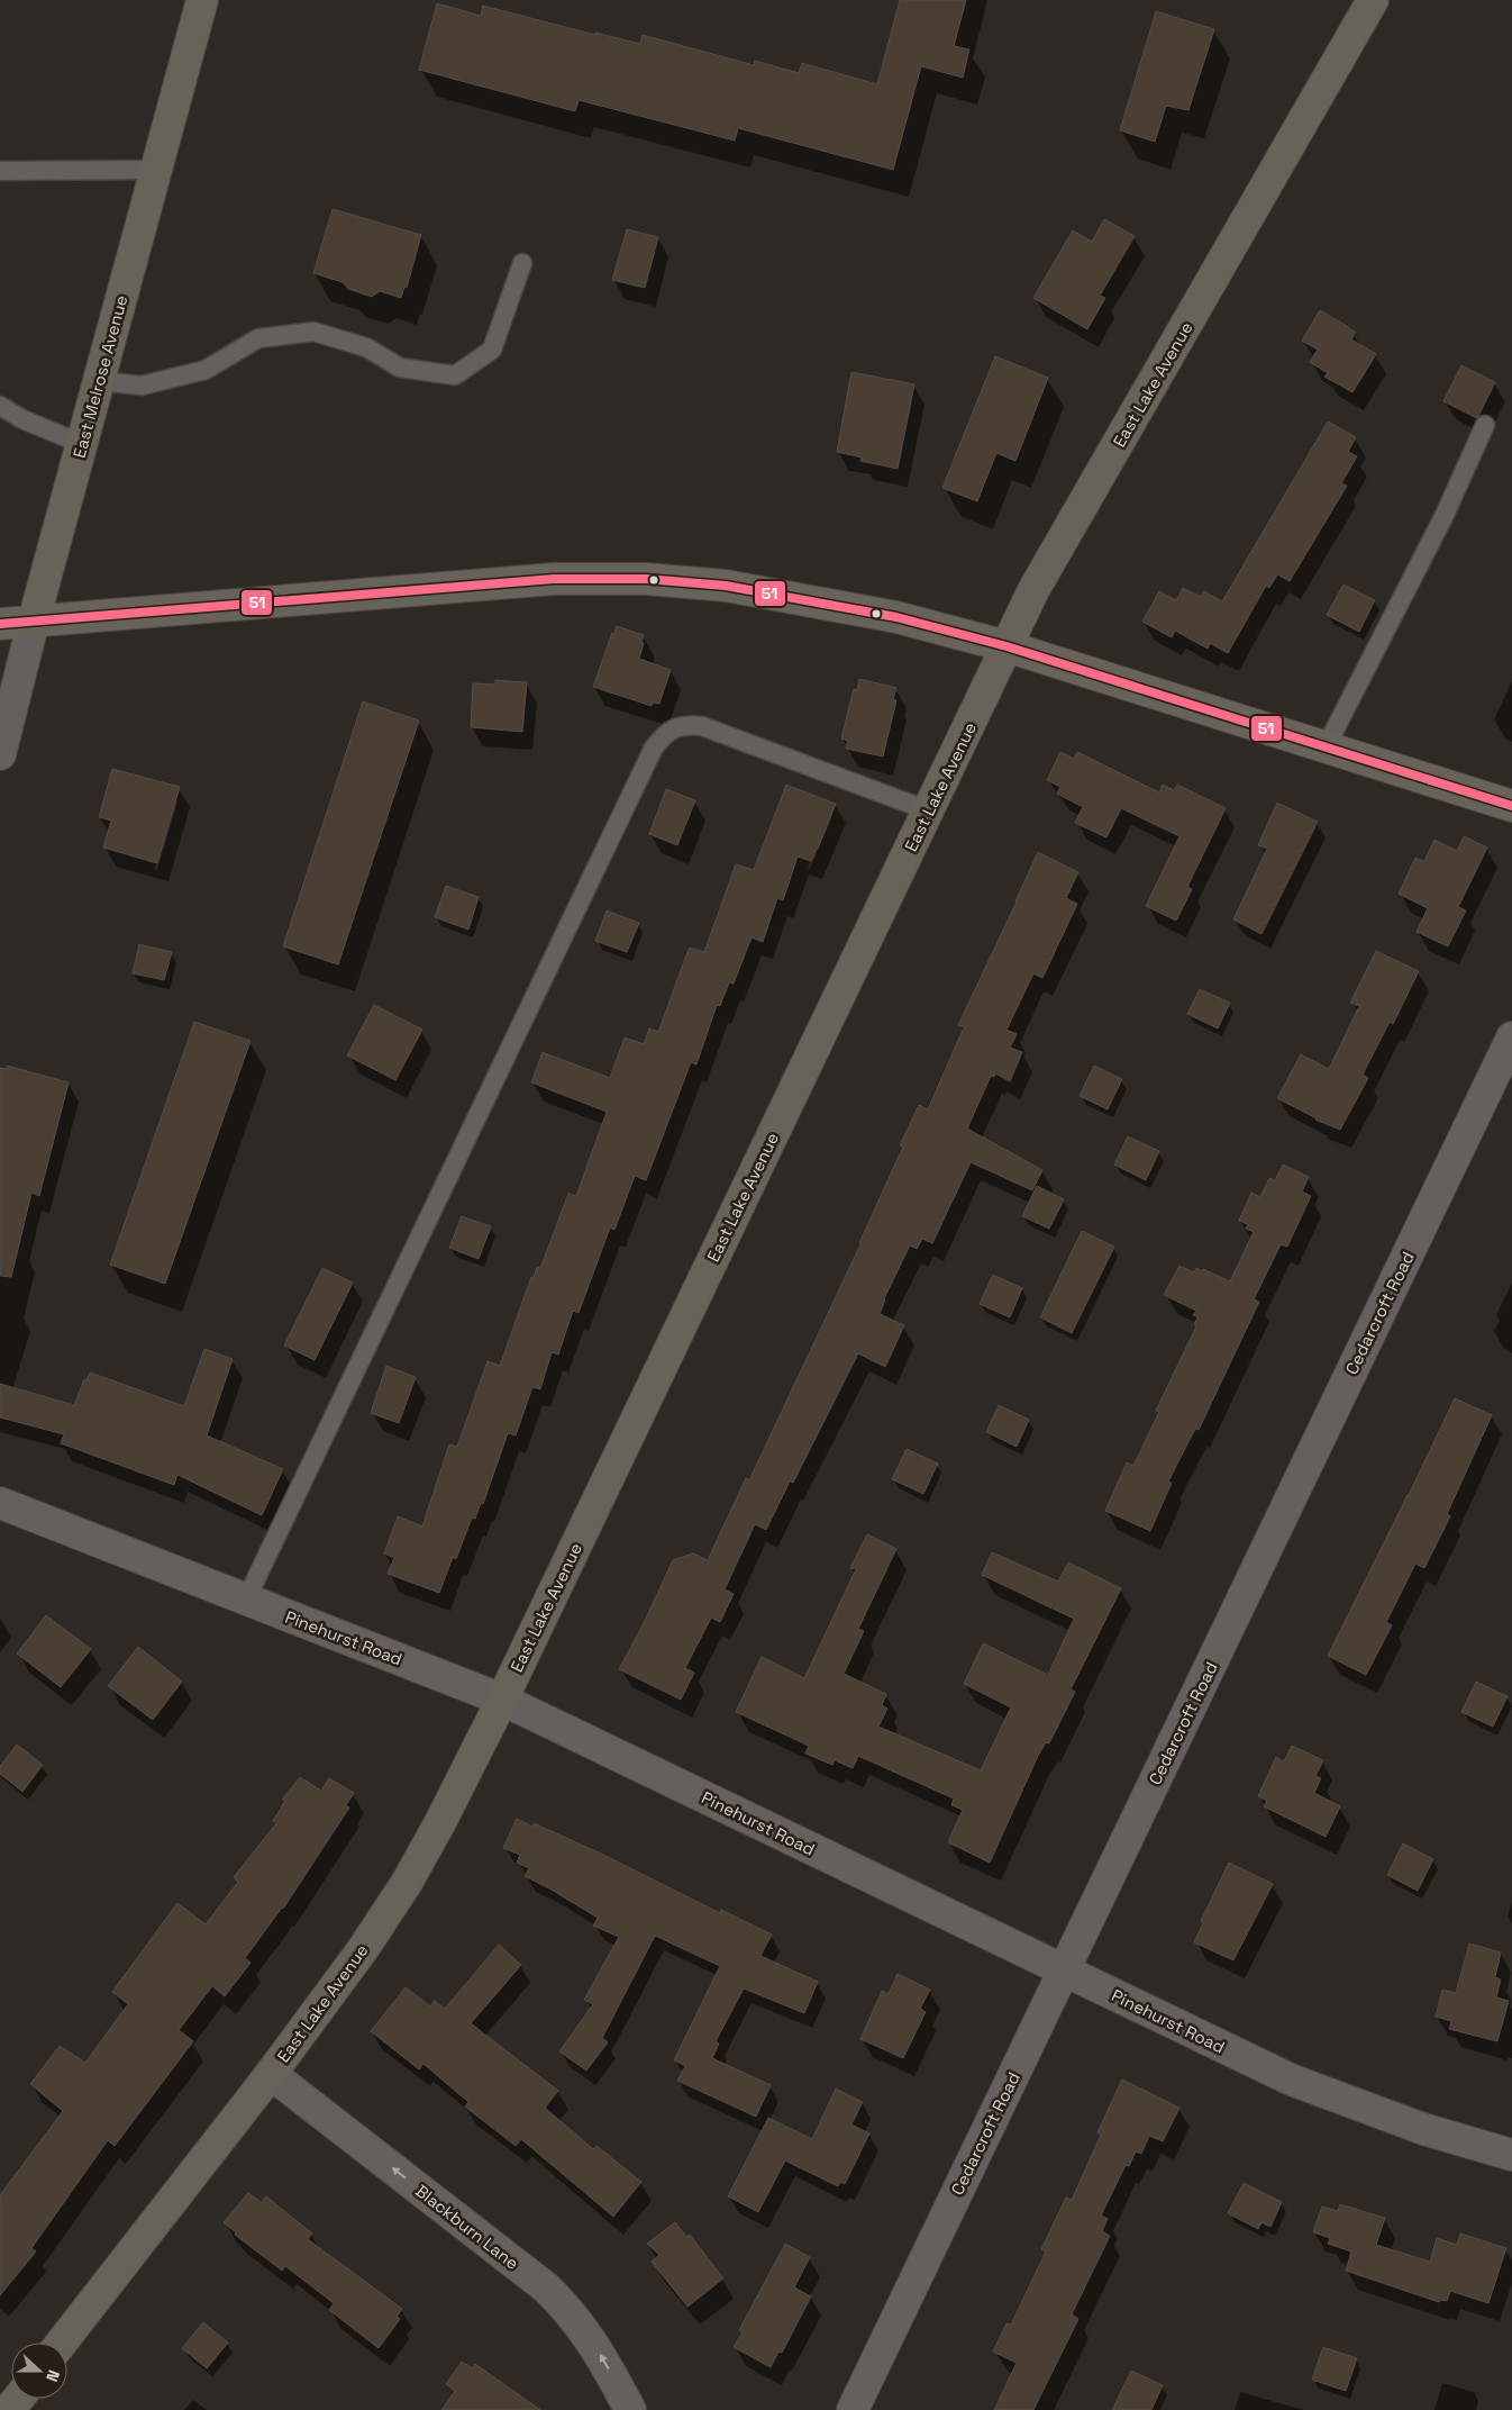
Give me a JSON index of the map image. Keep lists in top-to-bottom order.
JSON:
{
  "streets": {
    "street": [
      "East Melrose Avenue",
      "East Lake Avenue",
      "Cedarcroft Road",
      "Pinehurst Road",
      "Blackburn Lane"
    ]
  },
  "crossings": [
    ["East Lake Avenue", "Pinehurst Road"],
    ["East Lake Avenue", "Blackburn Lane"],
    ["Cedarcroft Road", "Pinehurst Road"]
  ],
  "one_way": ["Blackburn Lane"],
  "lines": ["transit line 51"],
  "north": "right"
}
